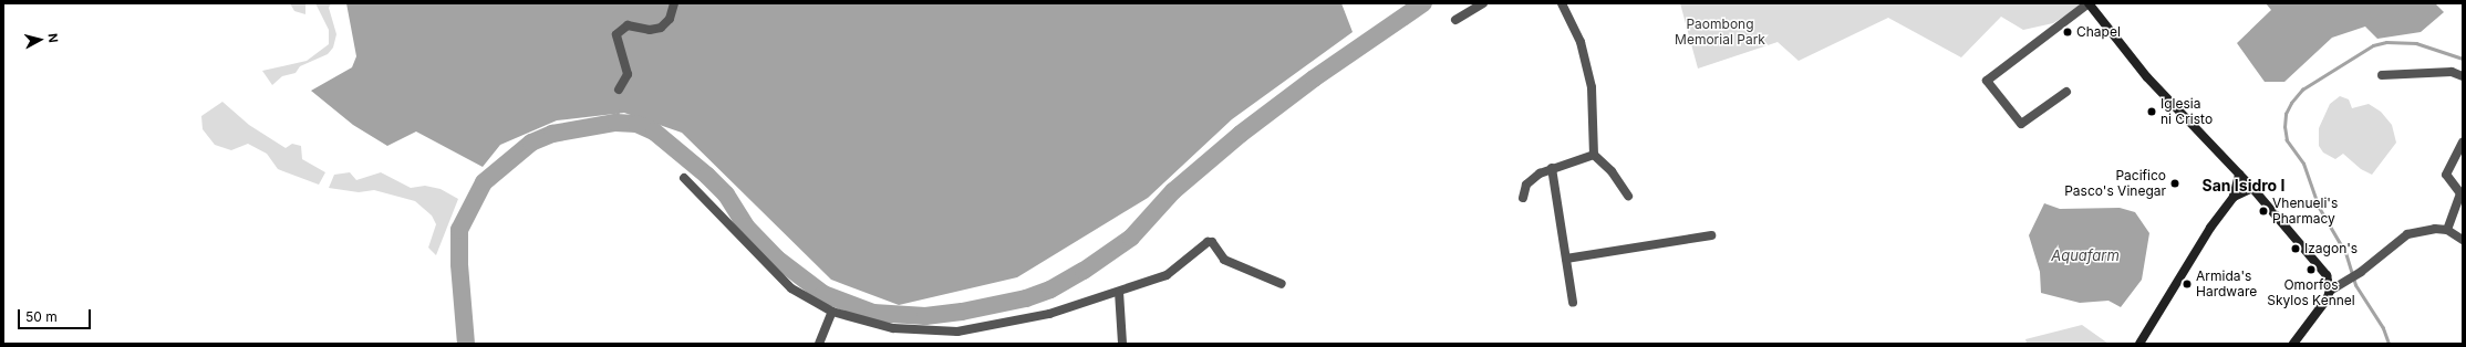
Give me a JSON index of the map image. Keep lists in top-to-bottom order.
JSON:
{
  "districts": ["San Isidro I"],
  "water": ["Aquafarm"],
  "parks": ["Paombong Memorial Park"],
  "places": [
    "Chapel",
    "Iglesia ni Cristo",
    "Pacifico Pasco's Vinegar",
    "Vhenueli's Pharmacy",
    "Izagon's",
    "Omorfos Skylos Kennel",
    "Armida's Hardware"
  ],
  "scale_bar": "50 m",
  "north": "right"
}
